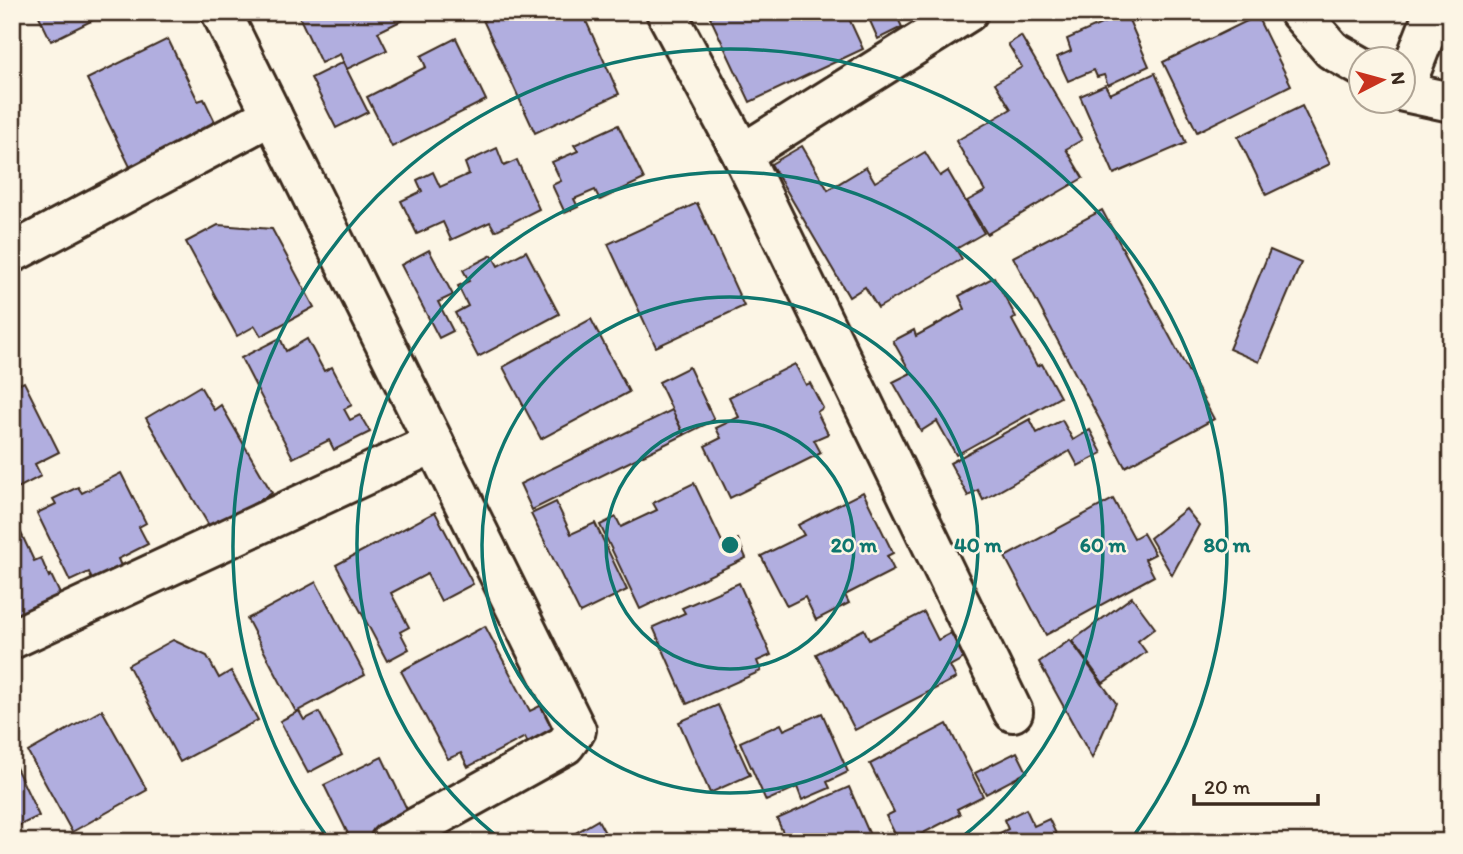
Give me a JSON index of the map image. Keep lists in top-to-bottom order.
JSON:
{
  "scale_bar": "20 m",
  "north": "right",
  "rings": [
    "20 m",
    "40 m",
    "60 m",
    "80 m"
  ]
}
